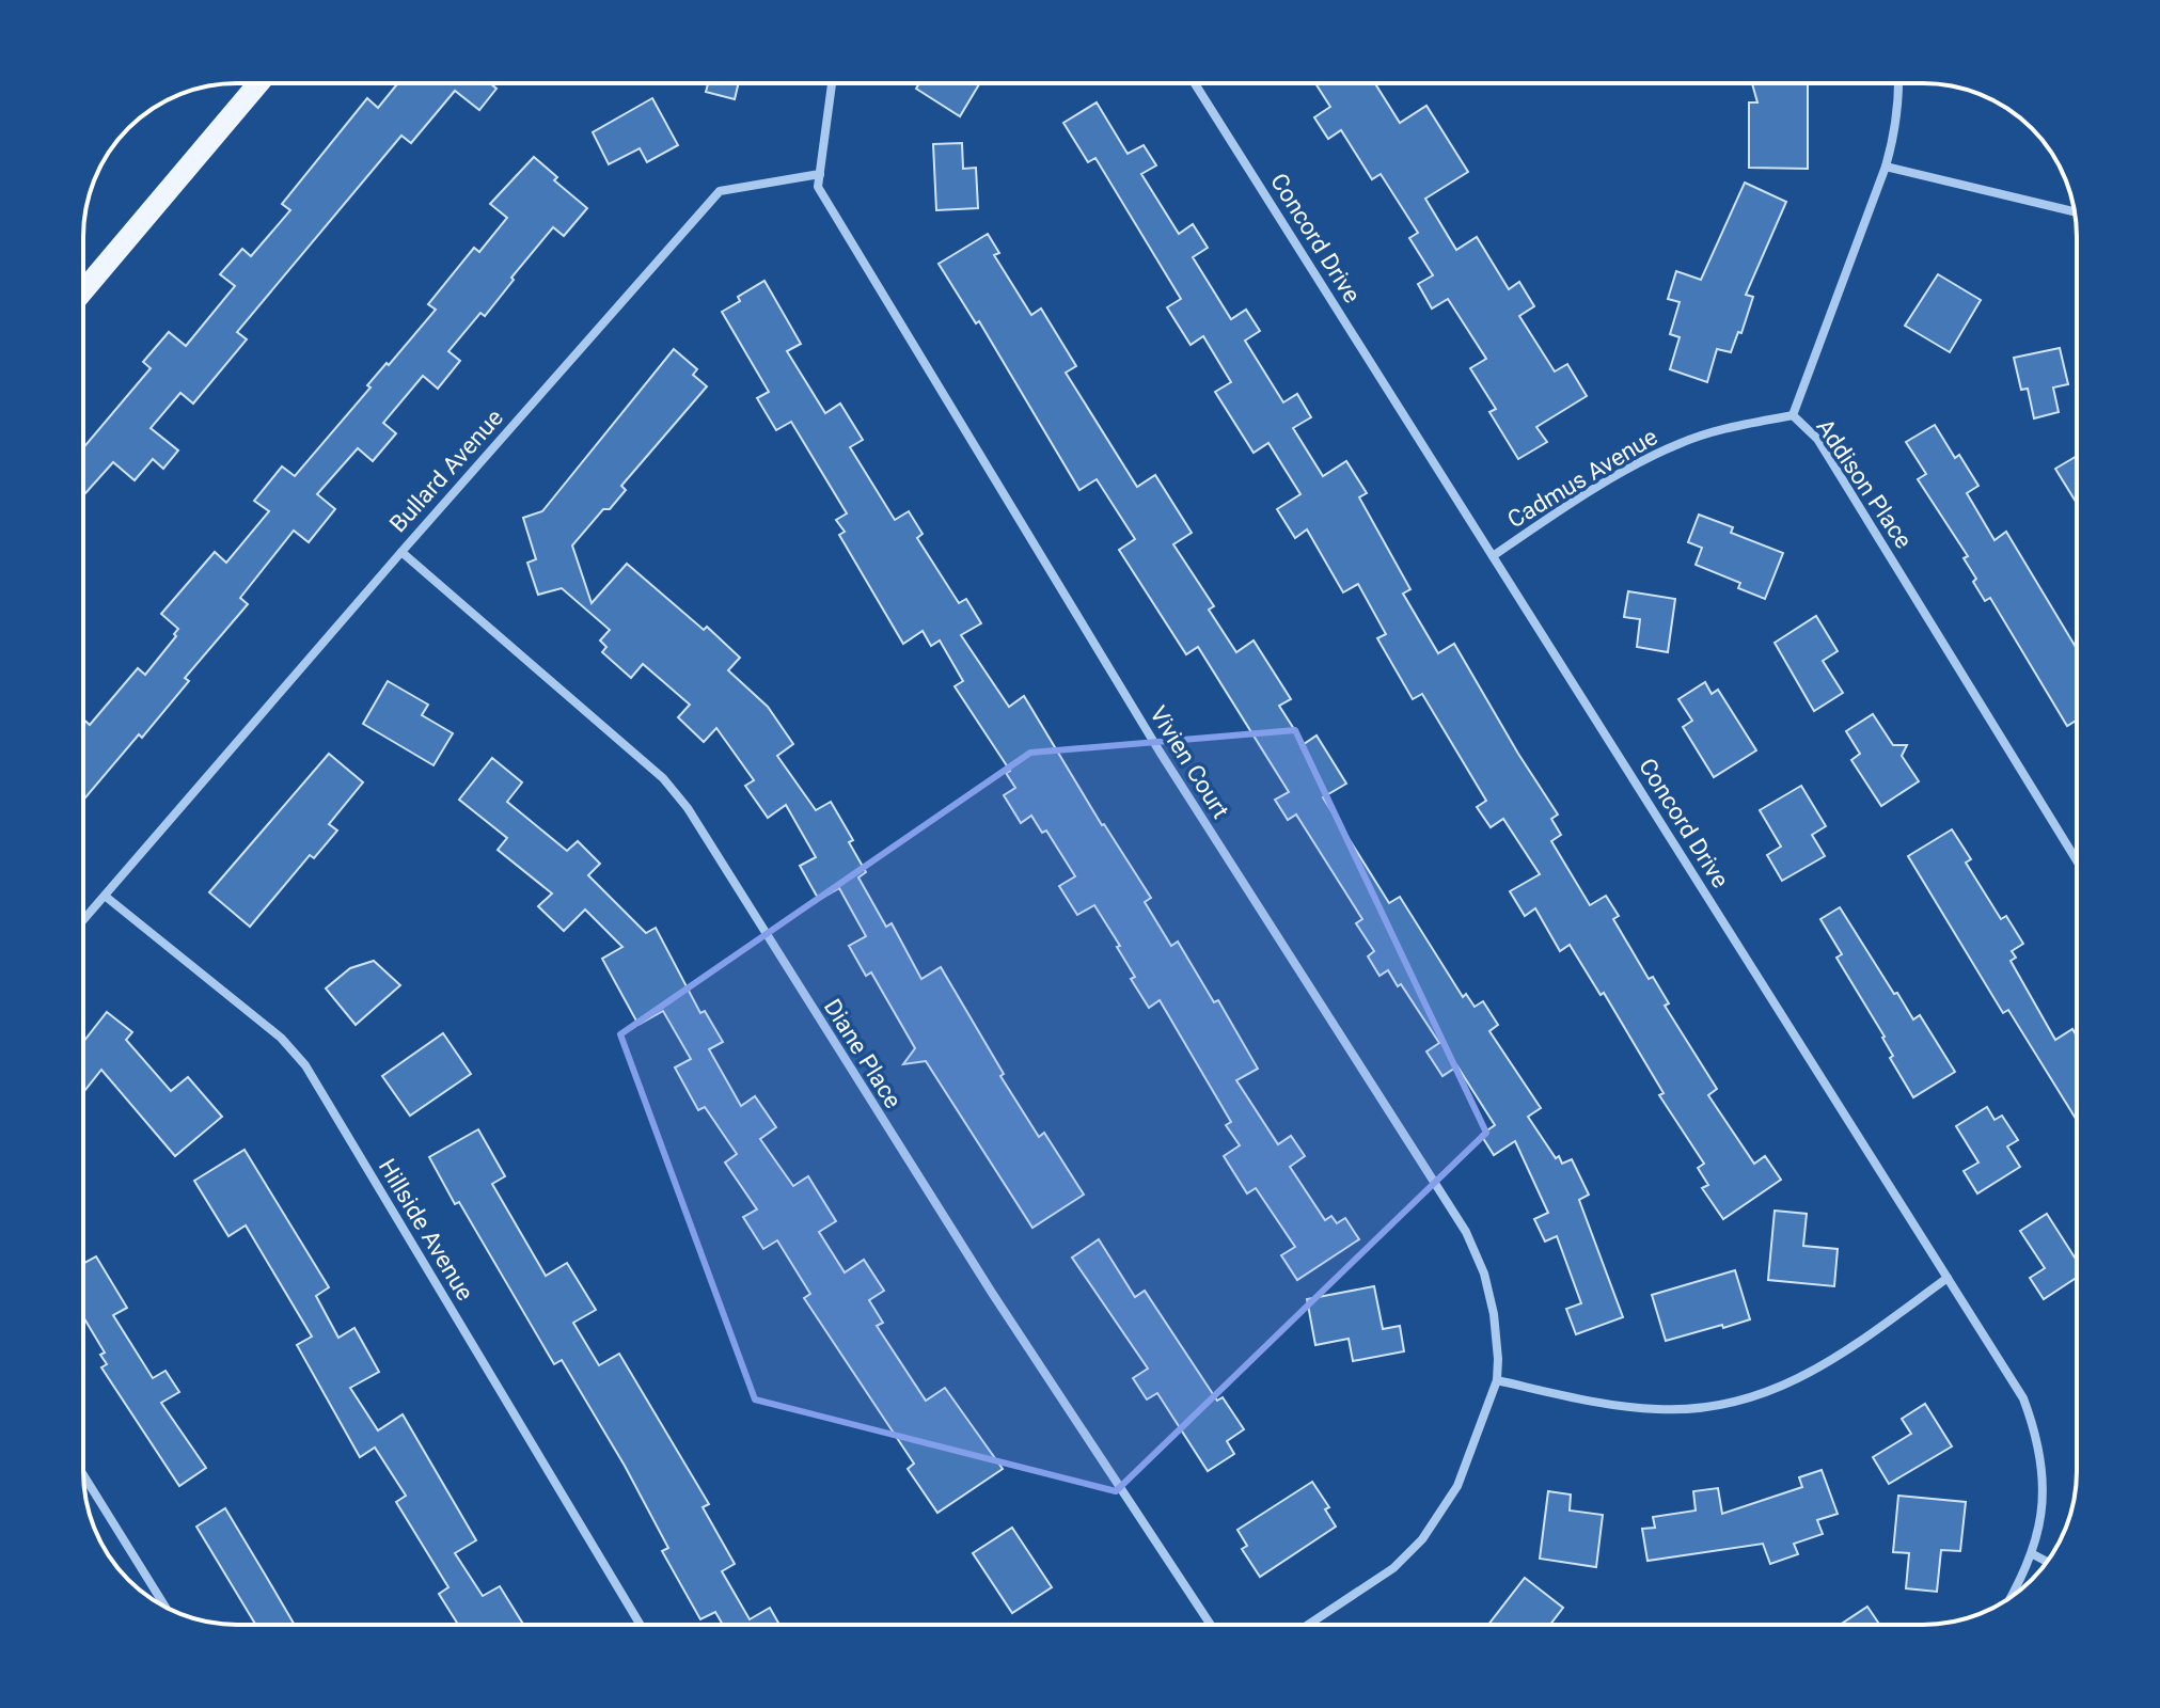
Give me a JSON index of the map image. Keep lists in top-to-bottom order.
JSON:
{
  "streets": {
    "street": [
      "Concord Drive",
      "Bullard Avenue",
      "Cadmus Avenue",
      "Addison Place",
      "Vivien Court",
      "Diane Place",
      "Hillside Avenue"
    ]
  },
  "crossings": [
    ["Concord Drive", "Cadmus Avenue"],
    ["Bullard Avenue", "Vivien Court"],
    ["Bullard Avenue", "Diane Place"],
    ["Bullard Avenue", "Hillside Avenue"],
    ["Cadmus Avenue", "Addison Place"]
  ]
}
